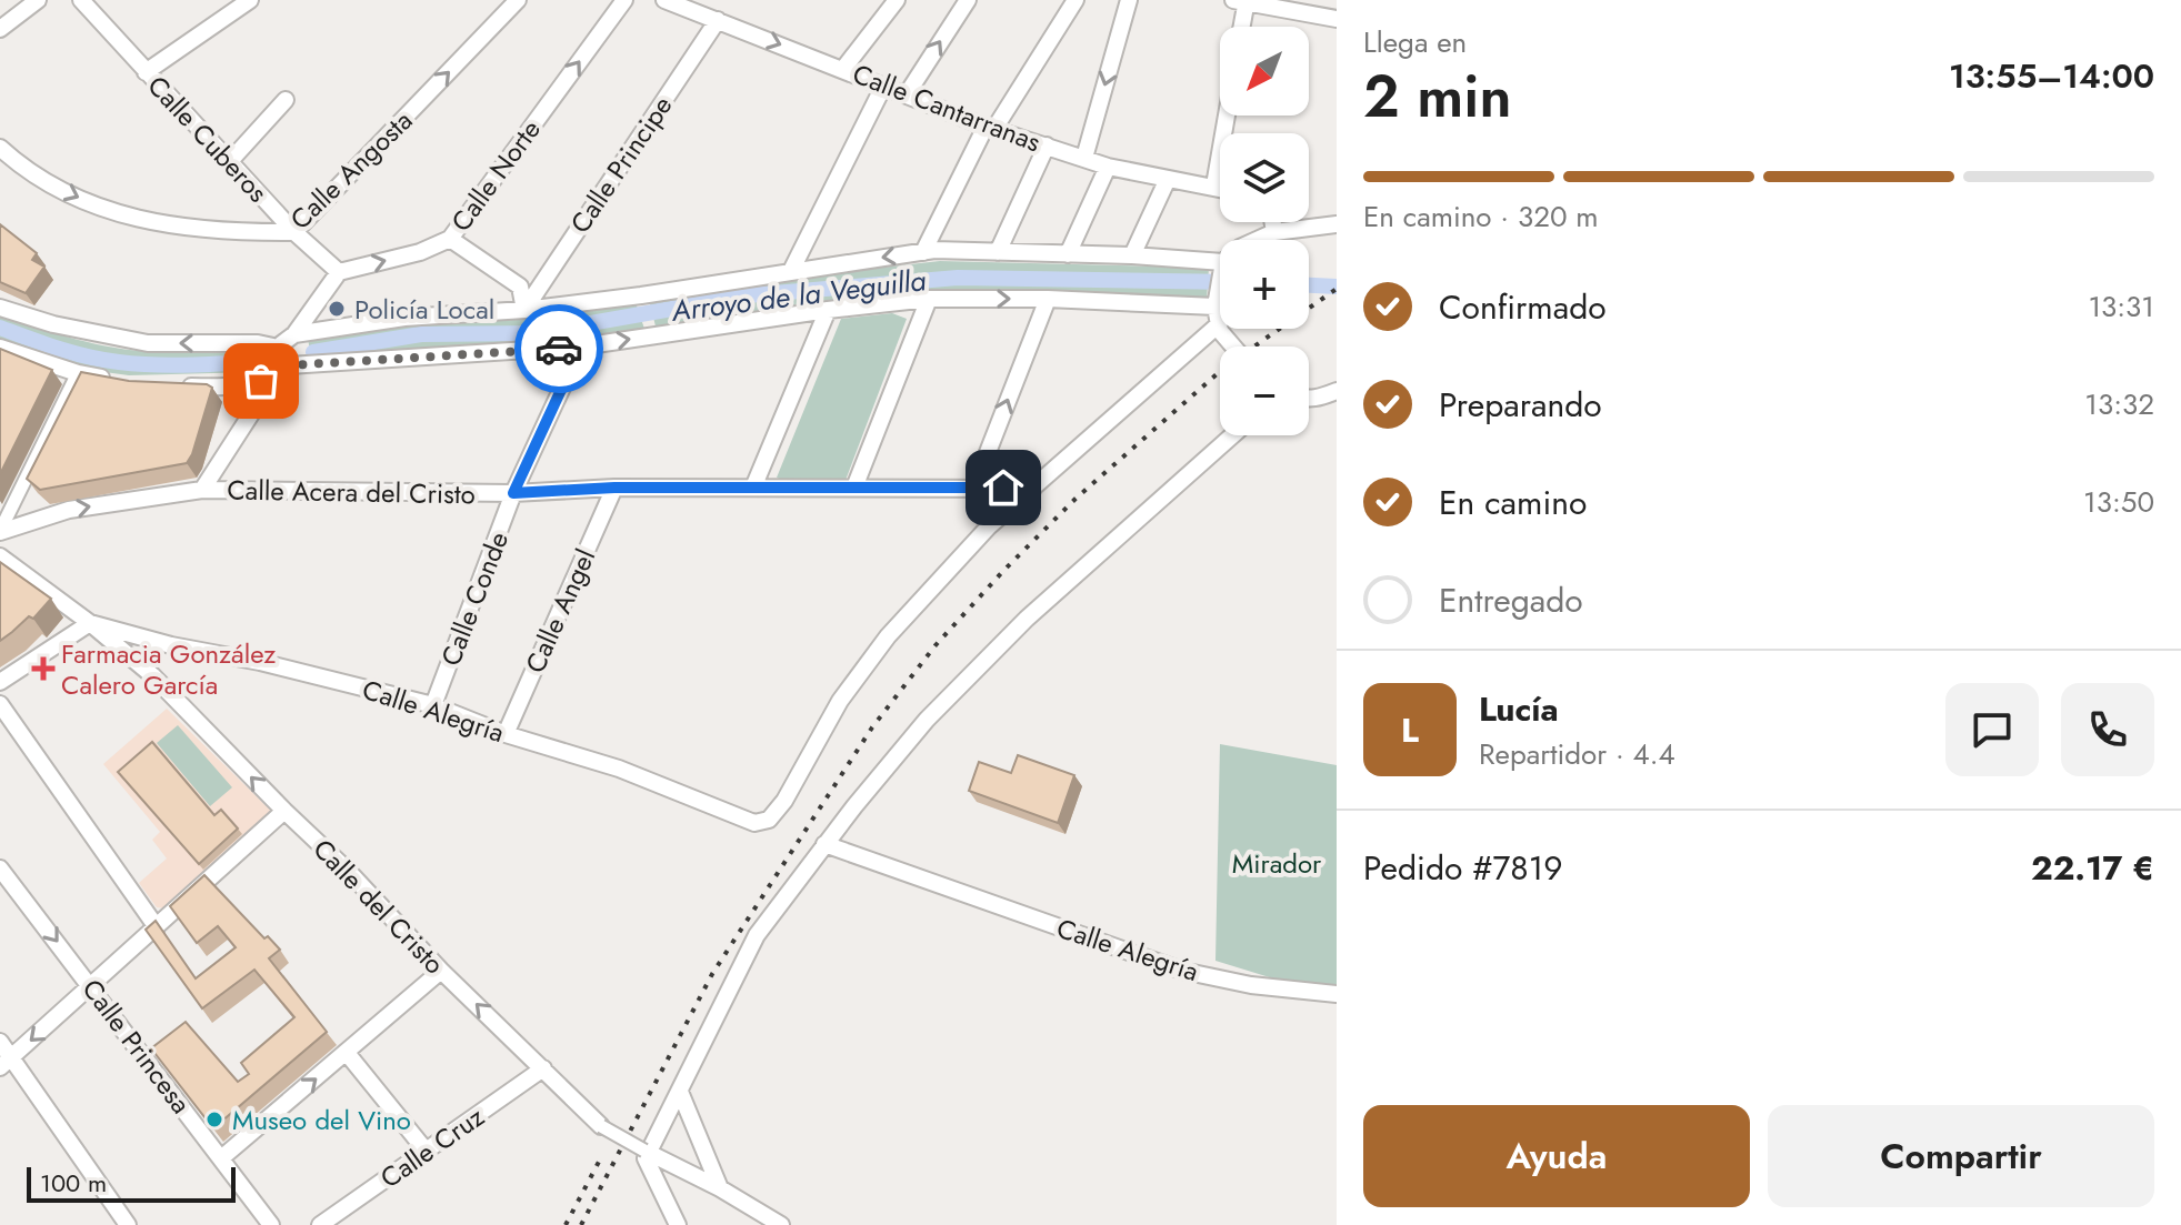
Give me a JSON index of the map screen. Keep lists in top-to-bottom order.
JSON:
{
  "streets": {
    "street": [
      "Calle Cantarranas",
      "Calle Cuberos",
      "Calle Principe",
      "Calle Angosta",
      "Calle Norte",
      "Calle Acera del Cristo",
      "Calle Conde",
      "Calle Angel",
      "Calle Alegría",
      "Calle del Cristo",
      "Calle Princesa",
      "Calle Cruz"
    ]
  },
  "crossings": [
    ["Calle Cantarranas", "Calle Principe"],
    ["Calle Cuberos", "Calle Angosta"],
    ["Calle Cuberos", "Calle Norte"],
    ["Calle Acera del Cristo", "Calle Conde"],
    ["Calle Acera del Cristo", "Calle Angel"],
    ["Calle Acera del Cristo", "Calle Alegría"],
    ["Calle Conde", "Calle Alegría"],
    ["Calle Angel", "Calle Alegría"],
    ["Calle Alegría", "Calle del Cristo"],
    ["Calle del Cristo", "Calle Cruz"]
  ],
  "one_way": ["Calle Norte"],
  "water": ["Arroyo de la Veguilla"],
  "parks": ["Mirador"],
  "places": {
    "other": ["Policía Local", "Museo del Vino"],
    "health": ["Farmacia González Calero García"]
  },
  "scale_bar": "100 m",
  "north": "bottom left",
  "page": {
    "heading": ["2 min", "Llega en", "13:55–14:00"],
    "panel": [
      "Lucía",
      "Repartidor · 4.4",
      "Pedido #7819",
      "22.17 €"
    ],
    "map_buttons": ["+", "−"],
    "bar": "En camino · 320 m",
    "list": [
      ["Confirmado", "13:31"],
      ["Preparando", "13:32"],
      ["En camino", "13:50"],
      "Entregado"
    ],
    "round": "L",
    "buttons": ["Ayuda", "Compartir"],
    "scale": "100 m"
  }
}
